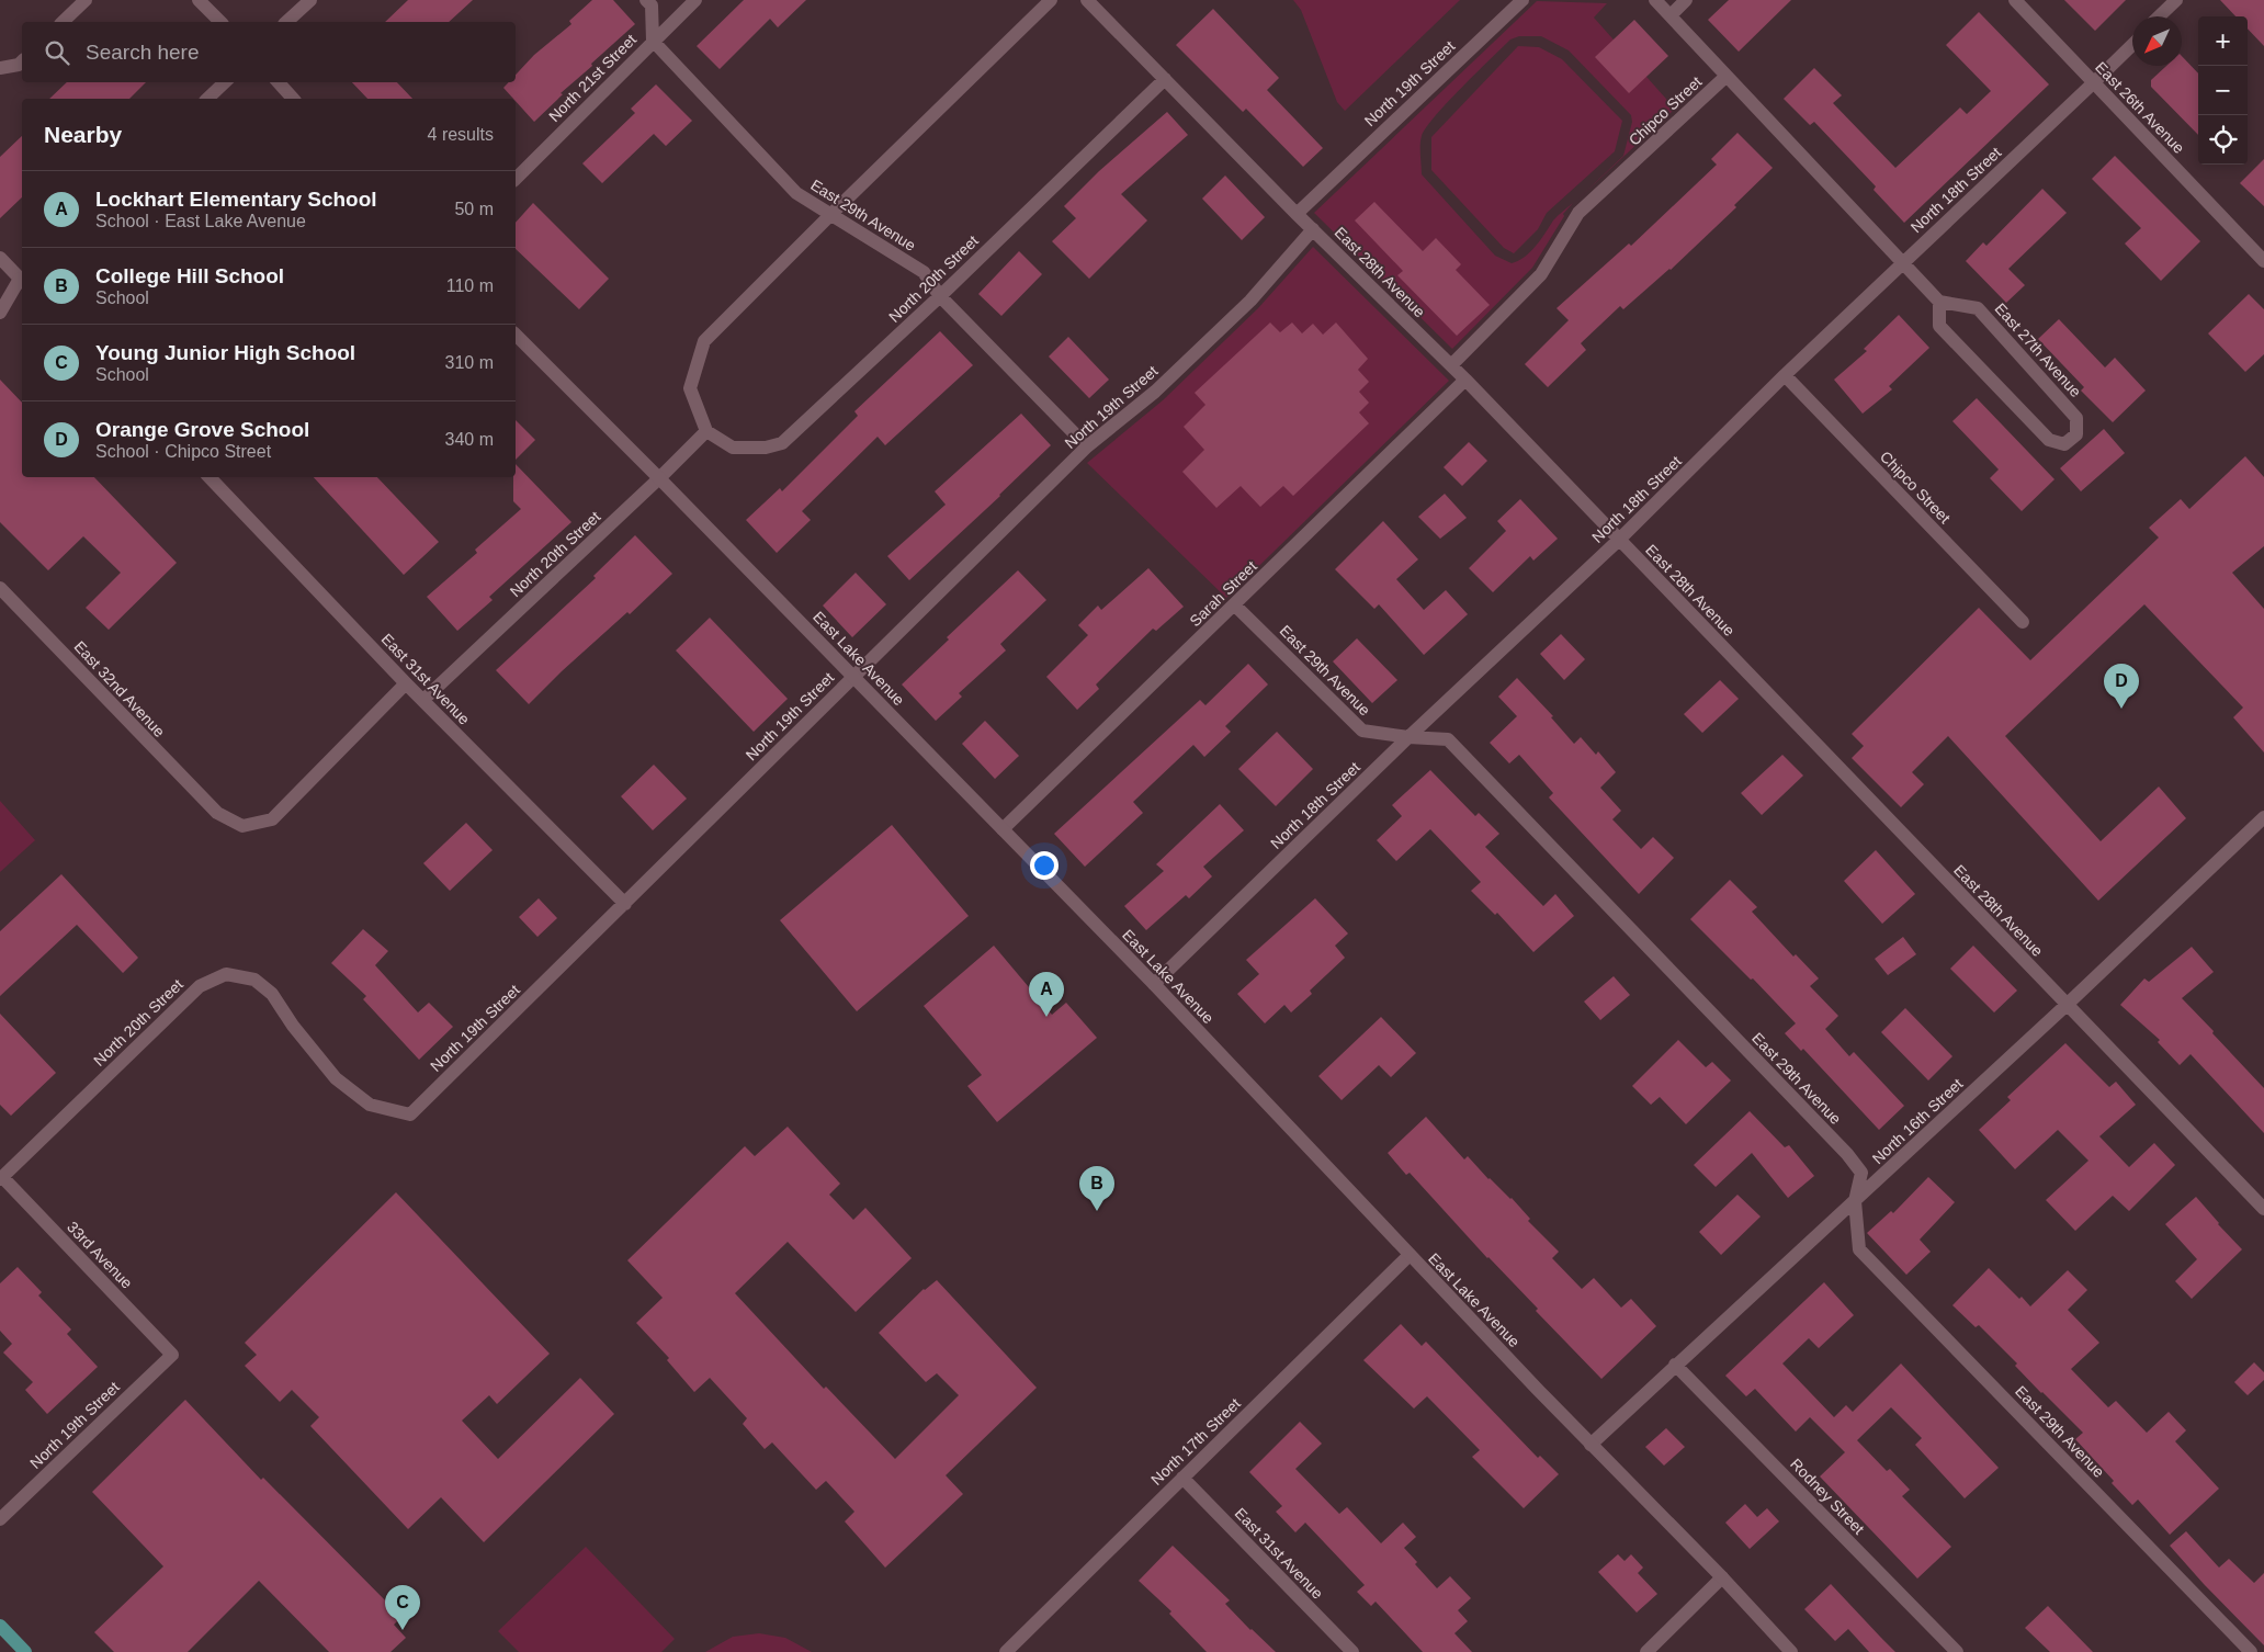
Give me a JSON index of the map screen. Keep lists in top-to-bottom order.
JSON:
{
  "streets": {
    "street": [
      "North 21st Street",
      "North 19th Street",
      "East 26th Avenue",
      "Chipco Street",
      "North 18th Street",
      "East 29th Avenue",
      "East 28th Avenue",
      "North 20th Street",
      "East 27th Avenue",
      "Sarah Street",
      "East Lake Avenue",
      "East 31st Avenue",
      "East 32nd Avenue",
      "North 16th Street",
      "33rd Avenue",
      "North 17th Street",
      "Rodney Street"
    ]
  },
  "crossings": [
    ["North 21st Street", "East 29th Avenue"],
    ["North 19th Street", "East 29th Avenue"],
    ["North 19th Street", "East 28th Avenue"],
    ["North 19th Street", "North 20th Street"],
    ["North 19th Street", "East Lake Avenue"],
    ["North 19th Street", "East 31st Avenue"],
    ["North 19th Street", "33rd Avenue"],
    ["East 26th Avenue", "North 18th Street"],
    ["Chipco Street", "North 18th Street"],
    ["Chipco Street", "East 28th Avenue"],
    ["North 18th Street", "East 29th Avenue"],
    ["North 18th Street", "East 28th Avenue"],
    ["North 18th Street", "East Lake Avenue"],
    ["East 29th Avenue", "North 20th Street"],
    ["East 29th Avenue", "Sarah Street"],
    ["East 29th Avenue", "North 16th Street"],
    ["East 28th Avenue", "North 20th Street"],
    ["East 28th Avenue", "Sarah Street"],
    ["East 28th Avenue", "North 16th Street"],
    ["North 20th Street", "East Lake Avenue"],
    ["North 20th Street", "East 31st Avenue"],
    ["North 20th Street", "33rd Avenue"],
    ["Sarah Street", "East Lake Avenue"],
    ["East Lake Avenue", "North 16th Street"],
    ["East Lake Avenue", "North 17th Street"],
    ["East 31st Avenue", "East 32nd Avenue"],
    ["East 31st Avenue", "North 17th Street"],
    ["North 16th Street", "Rodney Street"]
  ],
  "north": "bottom left",
  "page": {
    "map_buttons": ["+", "−"],
    "search": "Search here",
    "heading": ["Nearby", "4 results"],
    "list": [
      {
        "mark": "A",
        "name": "Lockhart Elementary School",
        "note": "School · East Lake Avenue",
        "value": "50 m"
      },
      {
        "mark": "B",
        "name": "College Hill School",
        "note": "School",
        "value": "110 m"
      },
      {
        "mark": "C",
        "name": "Young Junior High School",
        "note": "School",
        "value": "310 m"
      },
      {
        "mark": "D",
        "name": "Orange Grove School",
        "note": "School · Chipco Street",
        "value": "340 m"
      }
    ],
    "pins": [
      "D",
      "A",
      "B",
      "C"
    ]
  }
}
